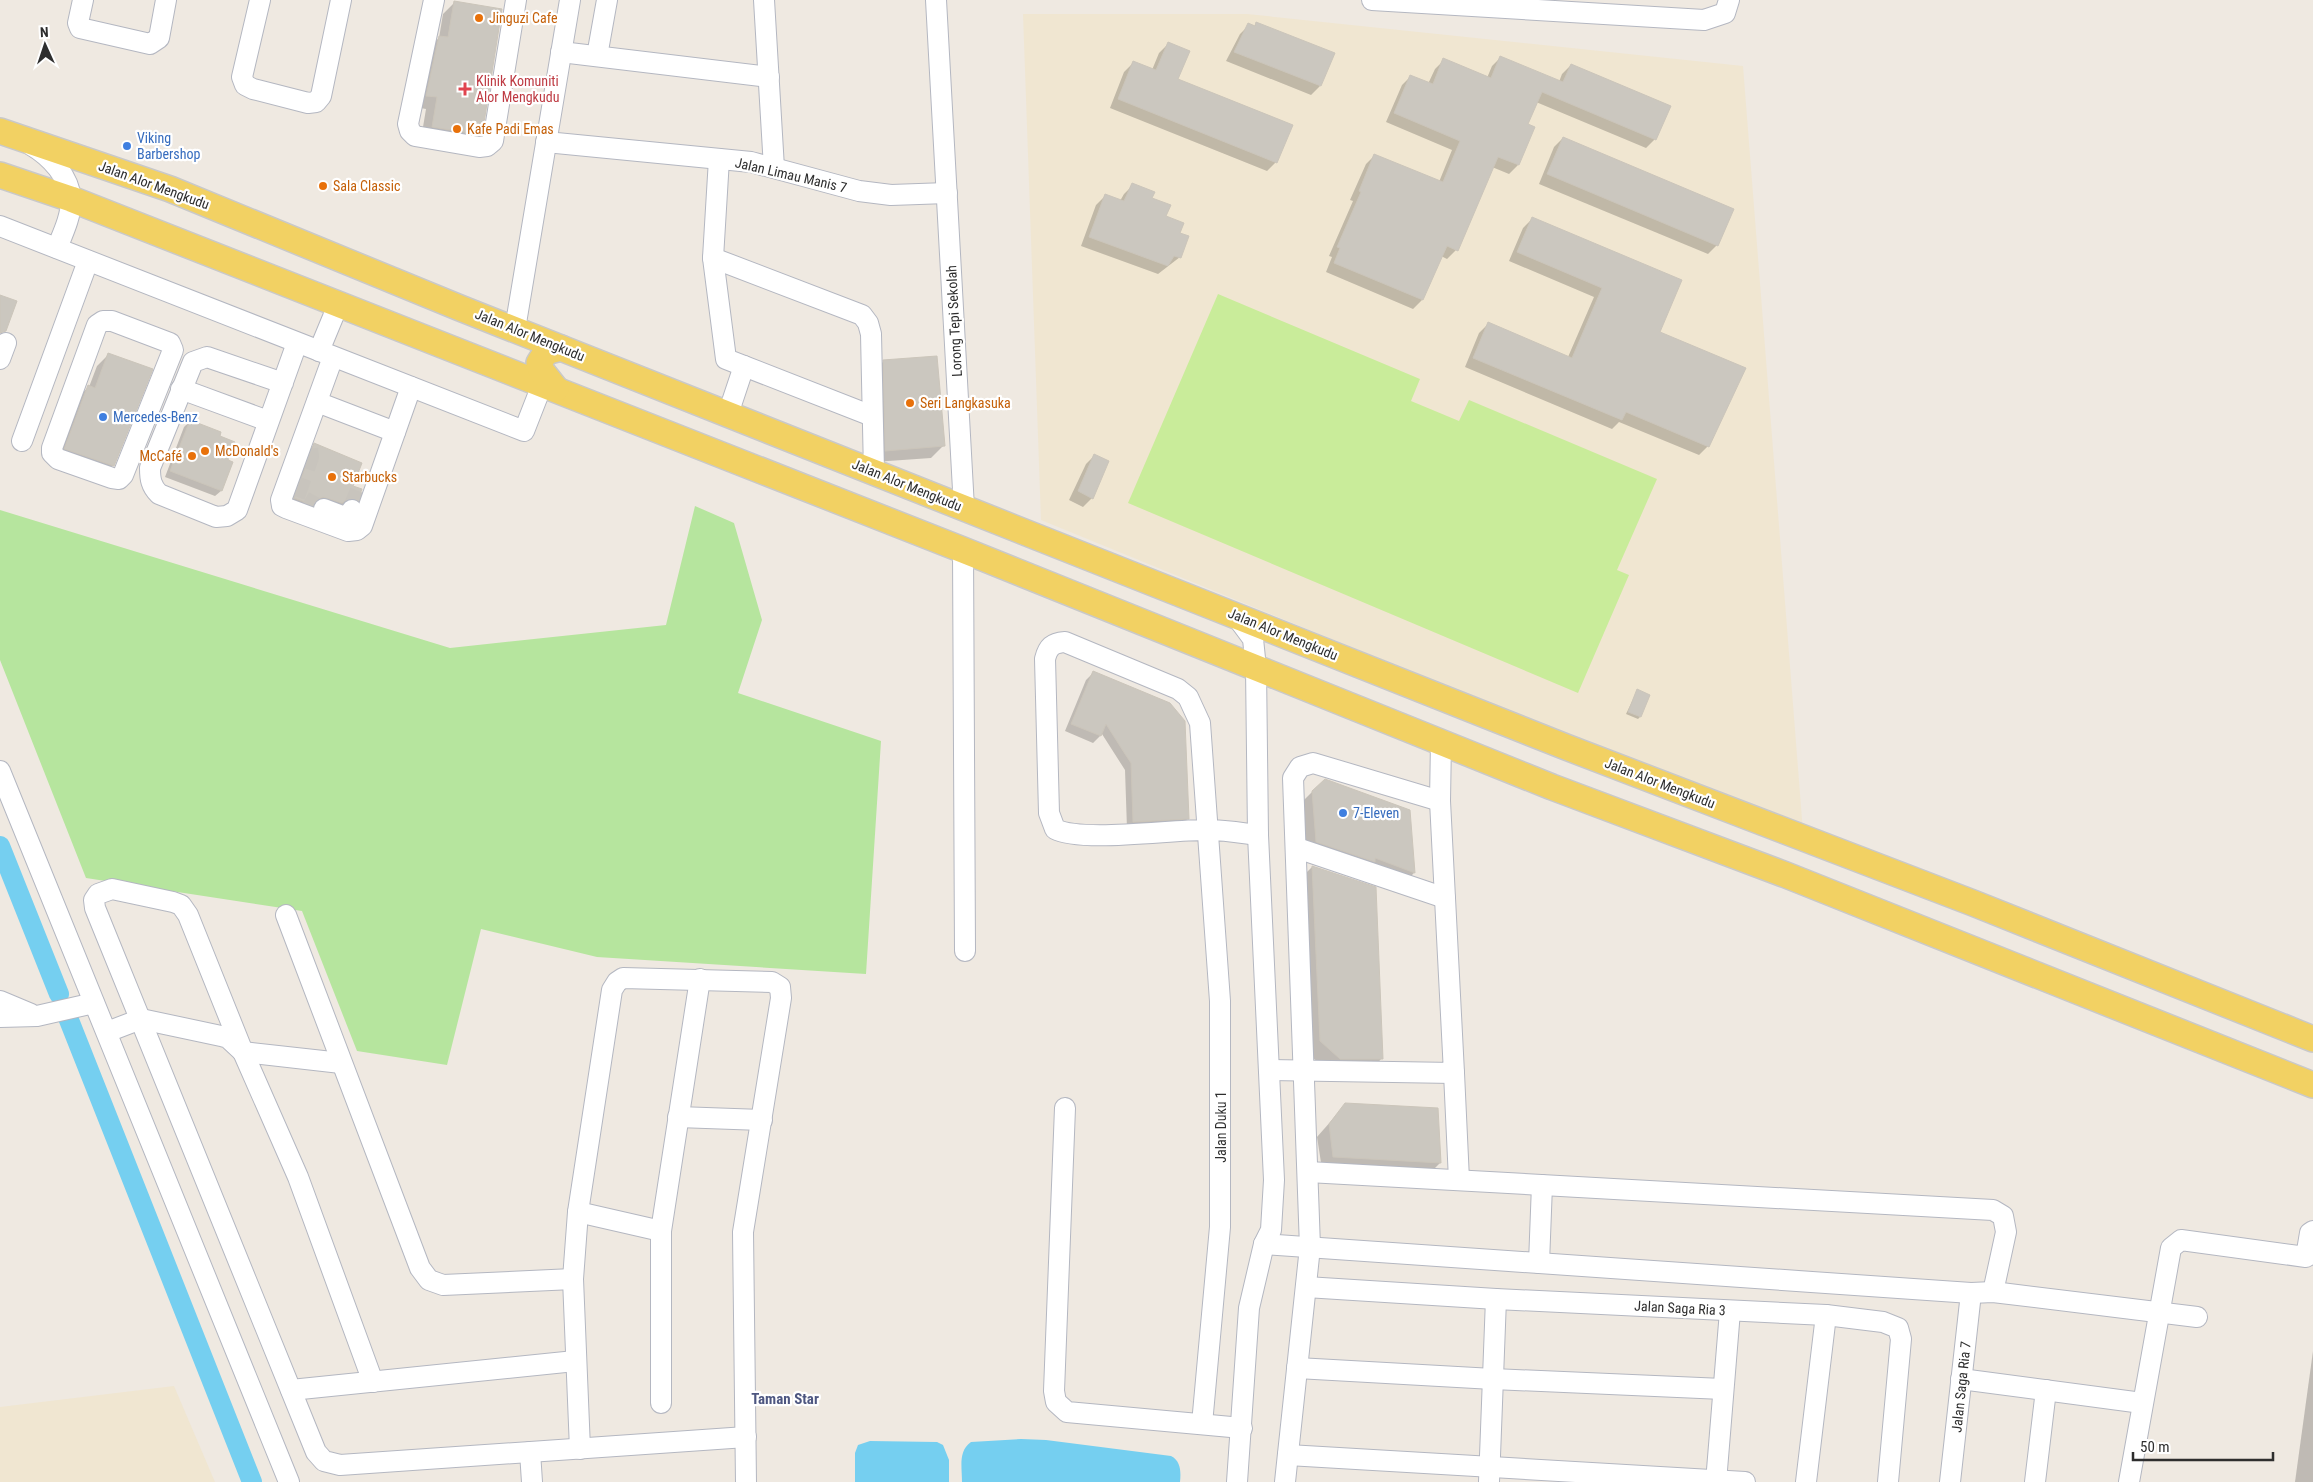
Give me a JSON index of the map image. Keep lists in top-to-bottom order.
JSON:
{
  "streets": {
    "main road": ["Jalan Alor Mengkudu"],
    "street": [
      "Jalan Limau Manis 7",
      "Lorong Tepi Sekolah",
      "Jalan Duku 1",
      "Jalan Saga Ria 3",
      "Jalan Saga Ria 7"
    ]
  },
  "crossings": [
    ["Jalan Limau Manis 7", "Lorong Tepi Sekolah"],
    ["Jalan Alor Mengkudu", "Lorong Tepi Sekolah"]
  ],
  "districts": ["Taman Star"],
  "places": {
    "other": [
      "Jinguzi Cafe",
      "Kafe Padi Emas",
      "Viking Barbershop",
      "Sala Classic",
      "Seri Langkasuka",
      "Mercedes-Benz",
      "McDonald's",
      "McCafé",
      "Starbucks",
      "7-Eleven"
    ],
    "health": ["Klinik Komuniti Alor Mengkudu"]
  },
  "scale_bar": "50 m",
  "north": "top"
}
